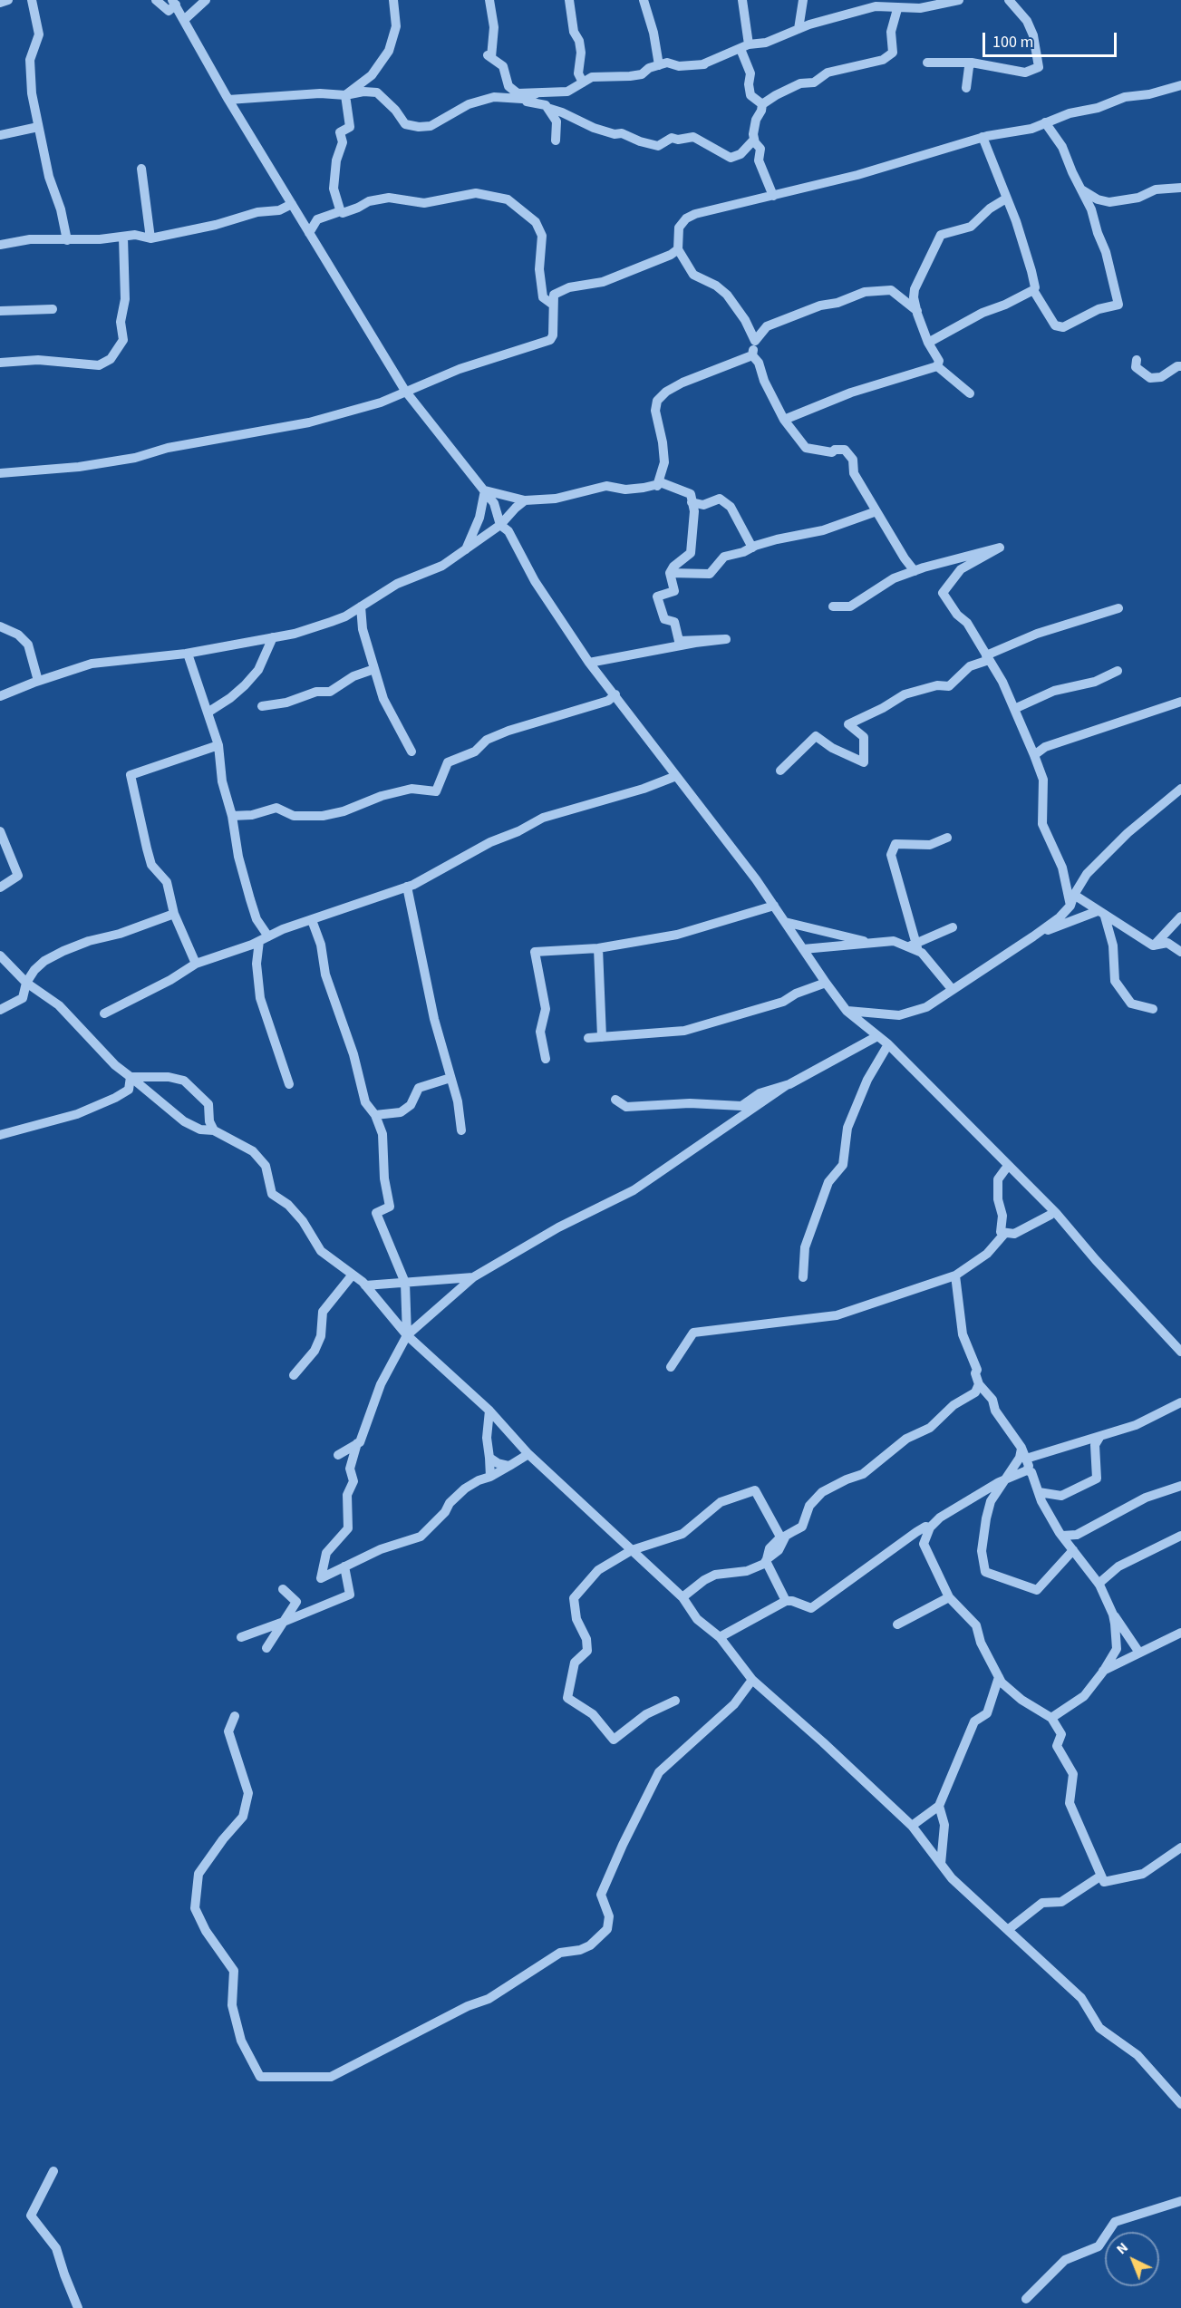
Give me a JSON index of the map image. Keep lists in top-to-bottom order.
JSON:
{
  "scale_bar": "100 m",
  "north": "top left"
}
